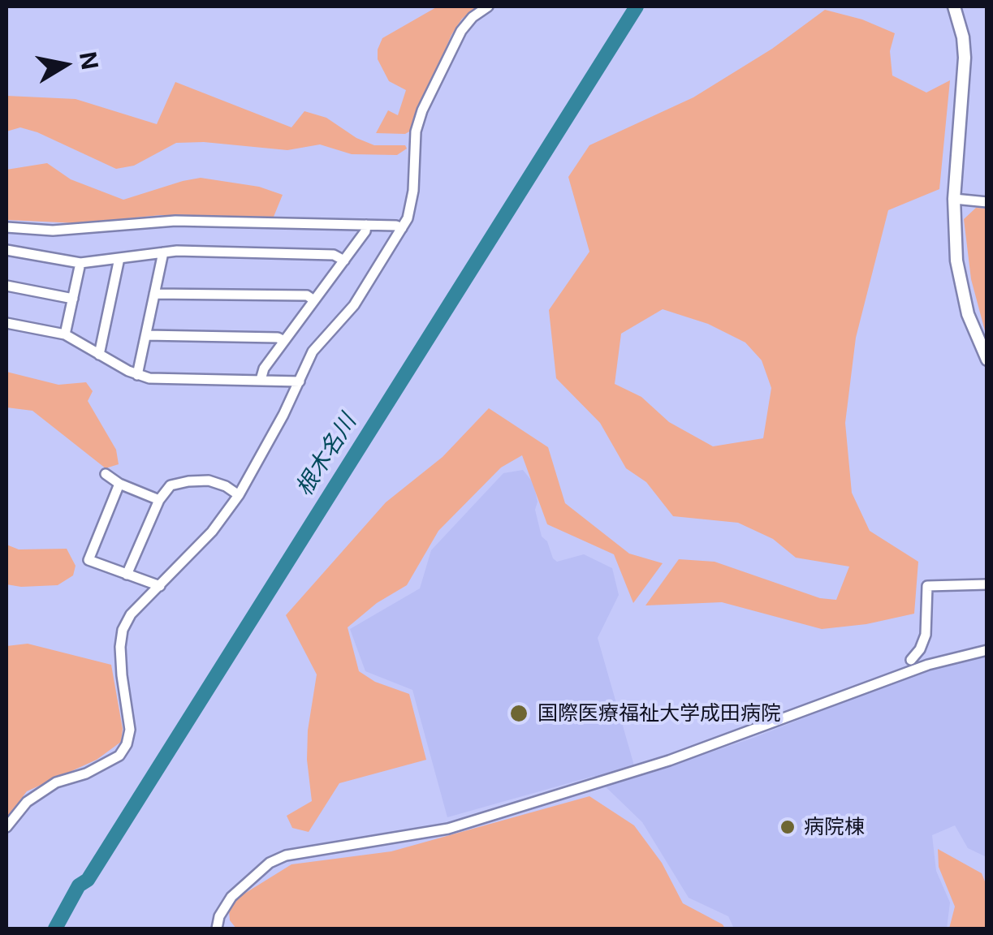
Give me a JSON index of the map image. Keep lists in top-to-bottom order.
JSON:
{
  "water": ["根木名川"],
  "places": ["国際医療福祉大学成田病院", "病院棟"],
  "north": "right"
}
